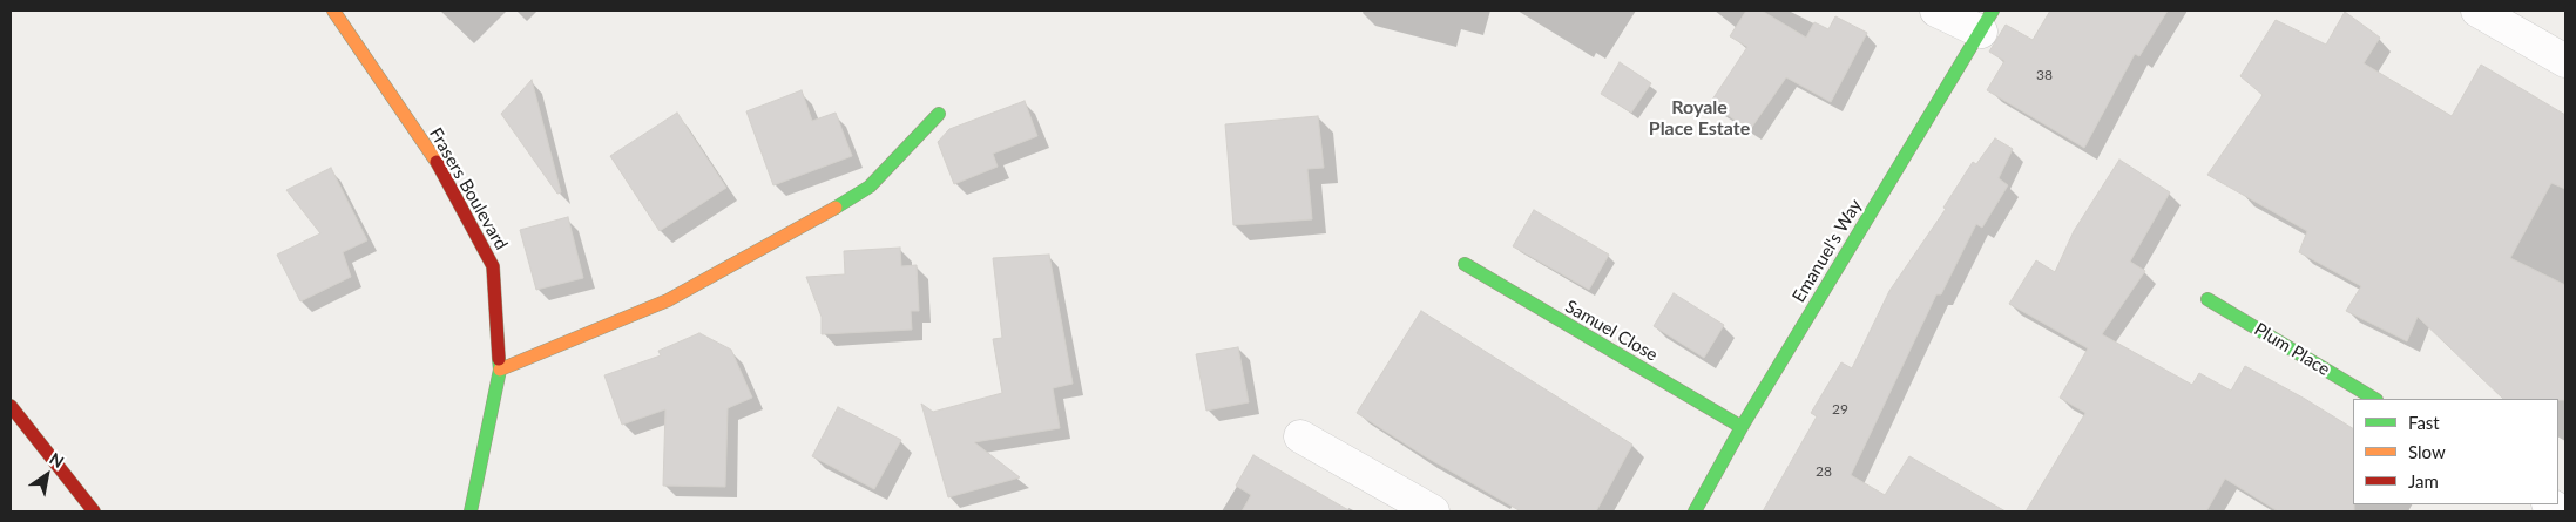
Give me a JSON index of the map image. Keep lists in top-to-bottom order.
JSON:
{
  "streets": {
    "street": [
      "Frasers Boulevard",
      "Emanuel's Way",
      "Samuel Close",
      "Plum Place"
    ]
  },
  "crossings": [
    ["Emanuel's Way", "Samuel Close"]
  ],
  "districts": ["Royale Place Estate"],
  "house_numbers": ["38", "29", "28"],
  "legend": ["Fast", "Slow", "Jam"],
  "north": "top right"
}
